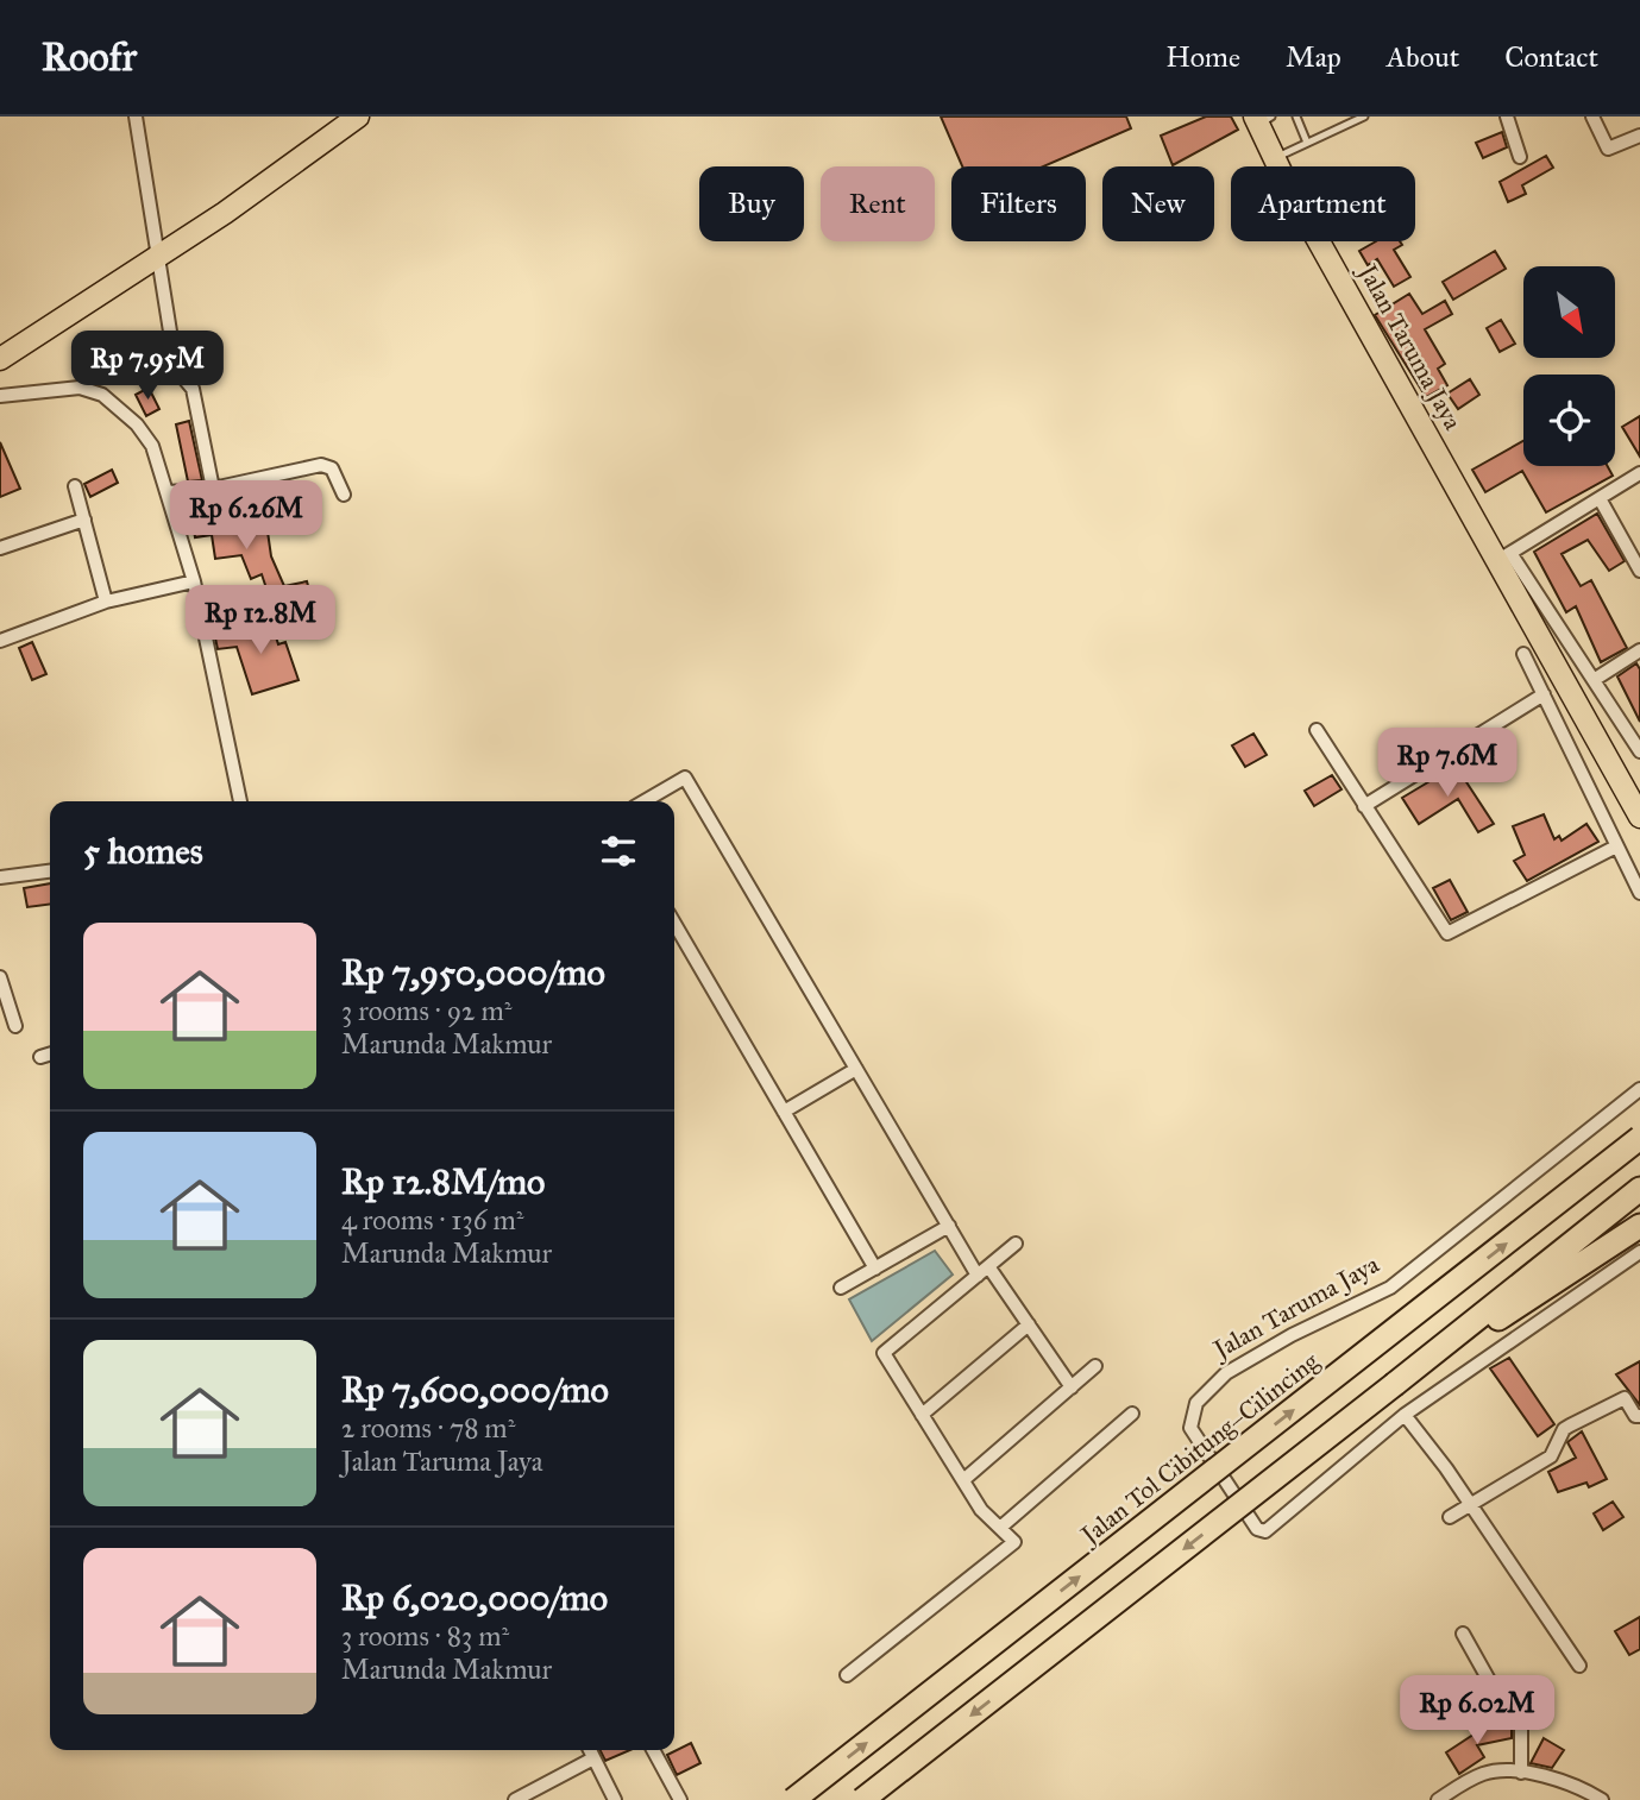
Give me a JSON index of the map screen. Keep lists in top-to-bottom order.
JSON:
{
  "streets": {
    "highway": ["Jalan Tol Cibitung–Cilincing"],
    "main road": ["Jalan Taruma Jaya"]
  },
  "north": "bottom right",
  "page": {
    "header": "Roofr",
    "nav": [
      "Home",
      "Map",
      "About",
      "Contact"
    ],
    "chip": [
      "Buy",
      "Rent",
      "Filters",
      "New",
      "Apartment"
    ],
    "price": [
      "Rp 7.95M",
      "Rp 6.26M",
      "Rp 12.8M",
      "Rp 7.6M",
      "Rp 6.02M"
    ],
    "heading": "5 homes",
    "list": [
      {
        "name": "Rp 7,950,000/mo",
        "note": "3 rooms · 92 m² · Marunda Makmur"
      },
      {
        "name": "Rp 12.8M/mo",
        "note": "4 rooms · 136 m² · Marunda Makmur"
      },
      {
        "name": "Rp 7,600,000/mo",
        "note": "2 rooms · 78 m² · Jalan Taruma Jaya"
      },
      {
        "name": "Rp 6,020,000/mo",
        "note": "3 rooms · 83 m² · Marunda Makmur"
      }
    ]
  }
}
